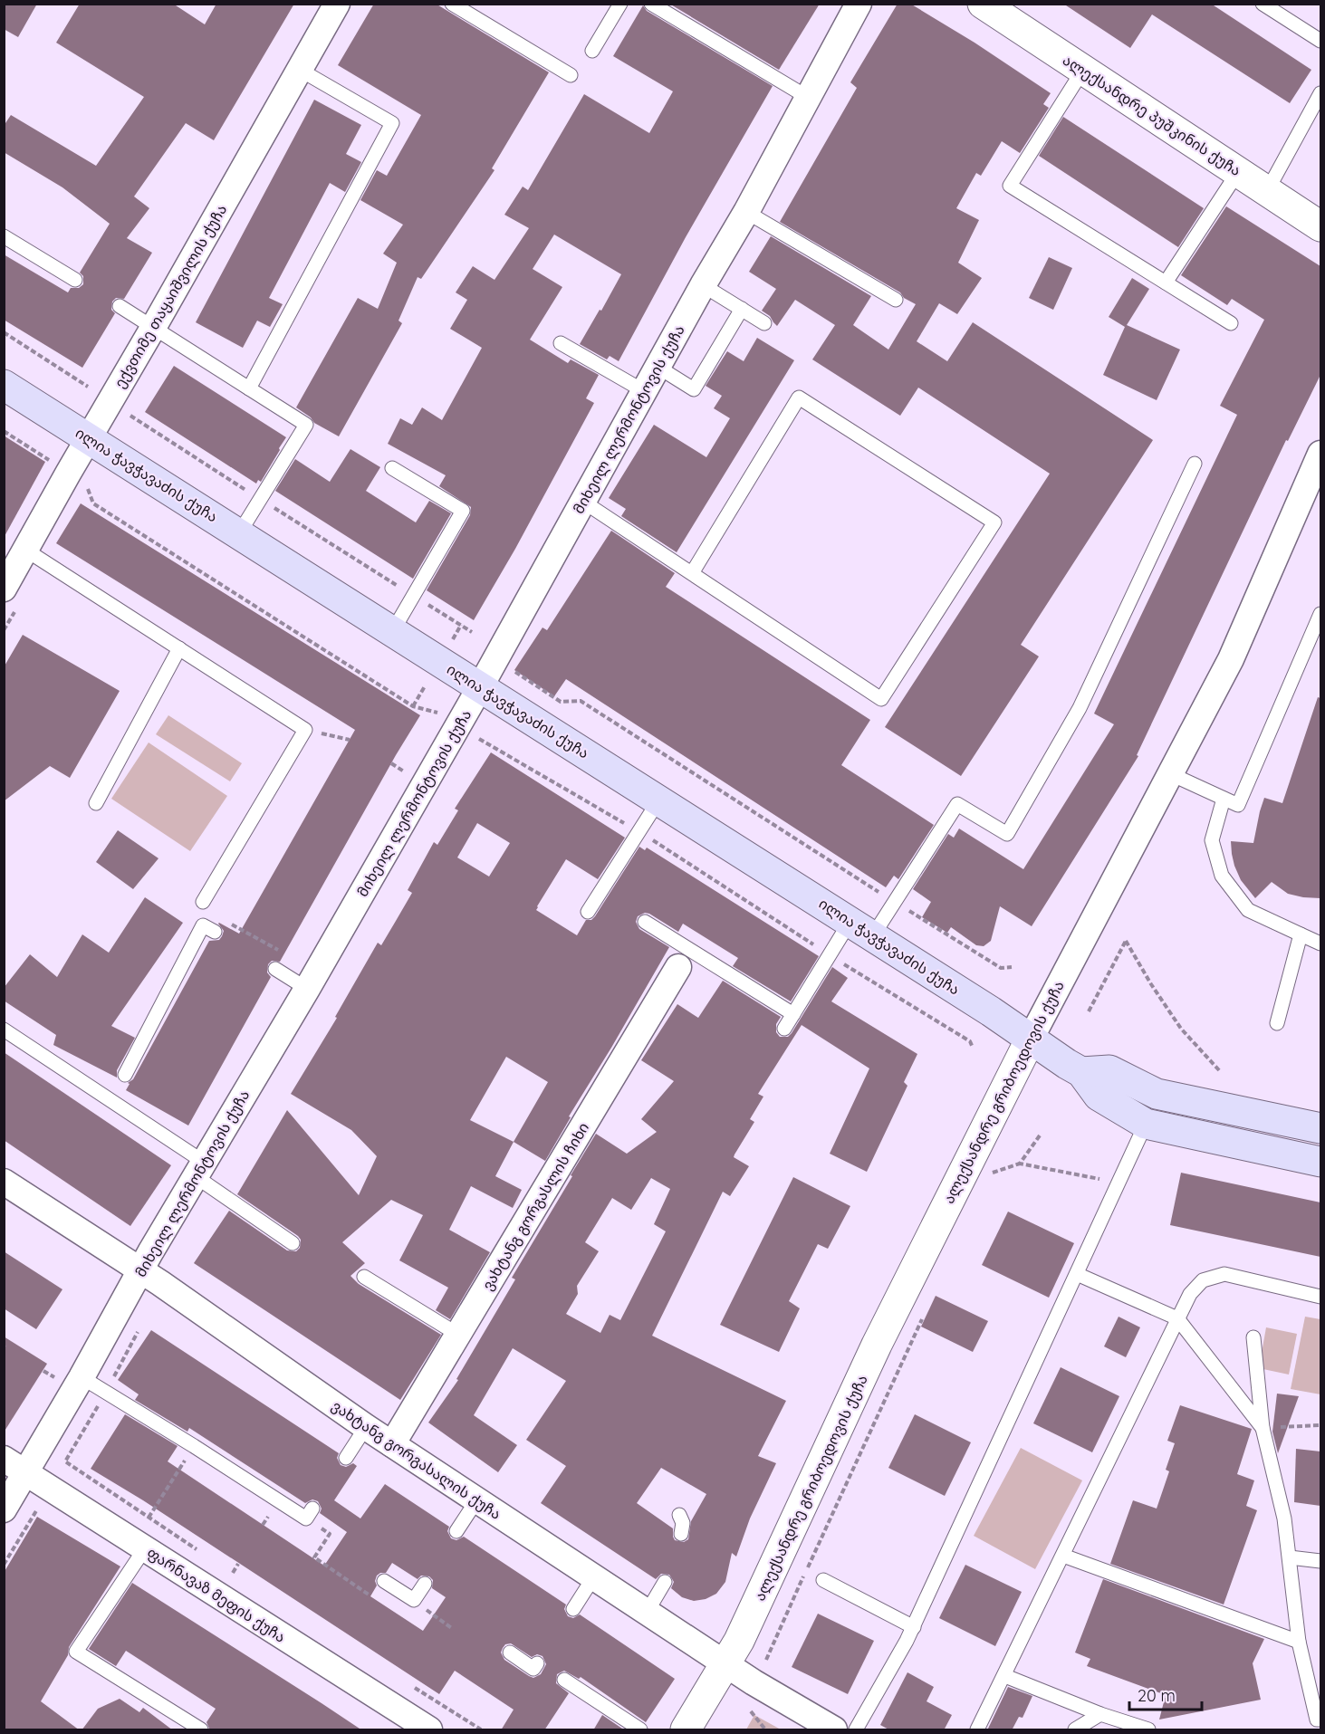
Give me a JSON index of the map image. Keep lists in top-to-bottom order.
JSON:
{
  "streets": {
    "main road": ["ილია ჭავჭავაძის ქუჩა"],
    "street": [
      "ალექსანდრე პუშკინის ქუჩა",
      "ექვთიმე თაყაიშვილის ქუჩა",
      "მიხეილ ლერმონტოვის ქუჩა",
      "ალექსანდრე გრიბოედოვის ქუჩა",
      "ვახტანგ გორგასლის ჩიხი",
      "ვახტანგ გორგასალის ქუჩა",
      "ფარნავაზ მეფის ქუჩა"
    ]
  },
  "crossings": [
    ["ექვთიმე თაყაიშვილის ქუჩა", "ილია ჭავჭავაძის ქუჩა"],
    ["მიხეილ ლერმონტოვის ქუჩა", "ილია ჭავჭავაძის ქუჩა"],
    ["მიხეილ ლერმონტოვის ქუჩა", "ვახტანგ გორგასალის ქუჩა"],
    ["მიხეილ ლერმონტოვის ქუჩა", "ფარნავაზ მეფის ქუჩა"],
    ["ილია ჭავჭავაძის ქუჩა", "ალექსანდრე გრიბოედოვის ქუჩა"],
    ["ალექსანდრე გრიბოედოვის ქუჩა", "ვახტანგ გორგასალის ქუჩა"],
    ["ვახტანგ გორგასლის ჩიხი", "ვახტანგ გორგასალის ქუჩა"]
  ],
  "scale_bar": "20 m"
}
